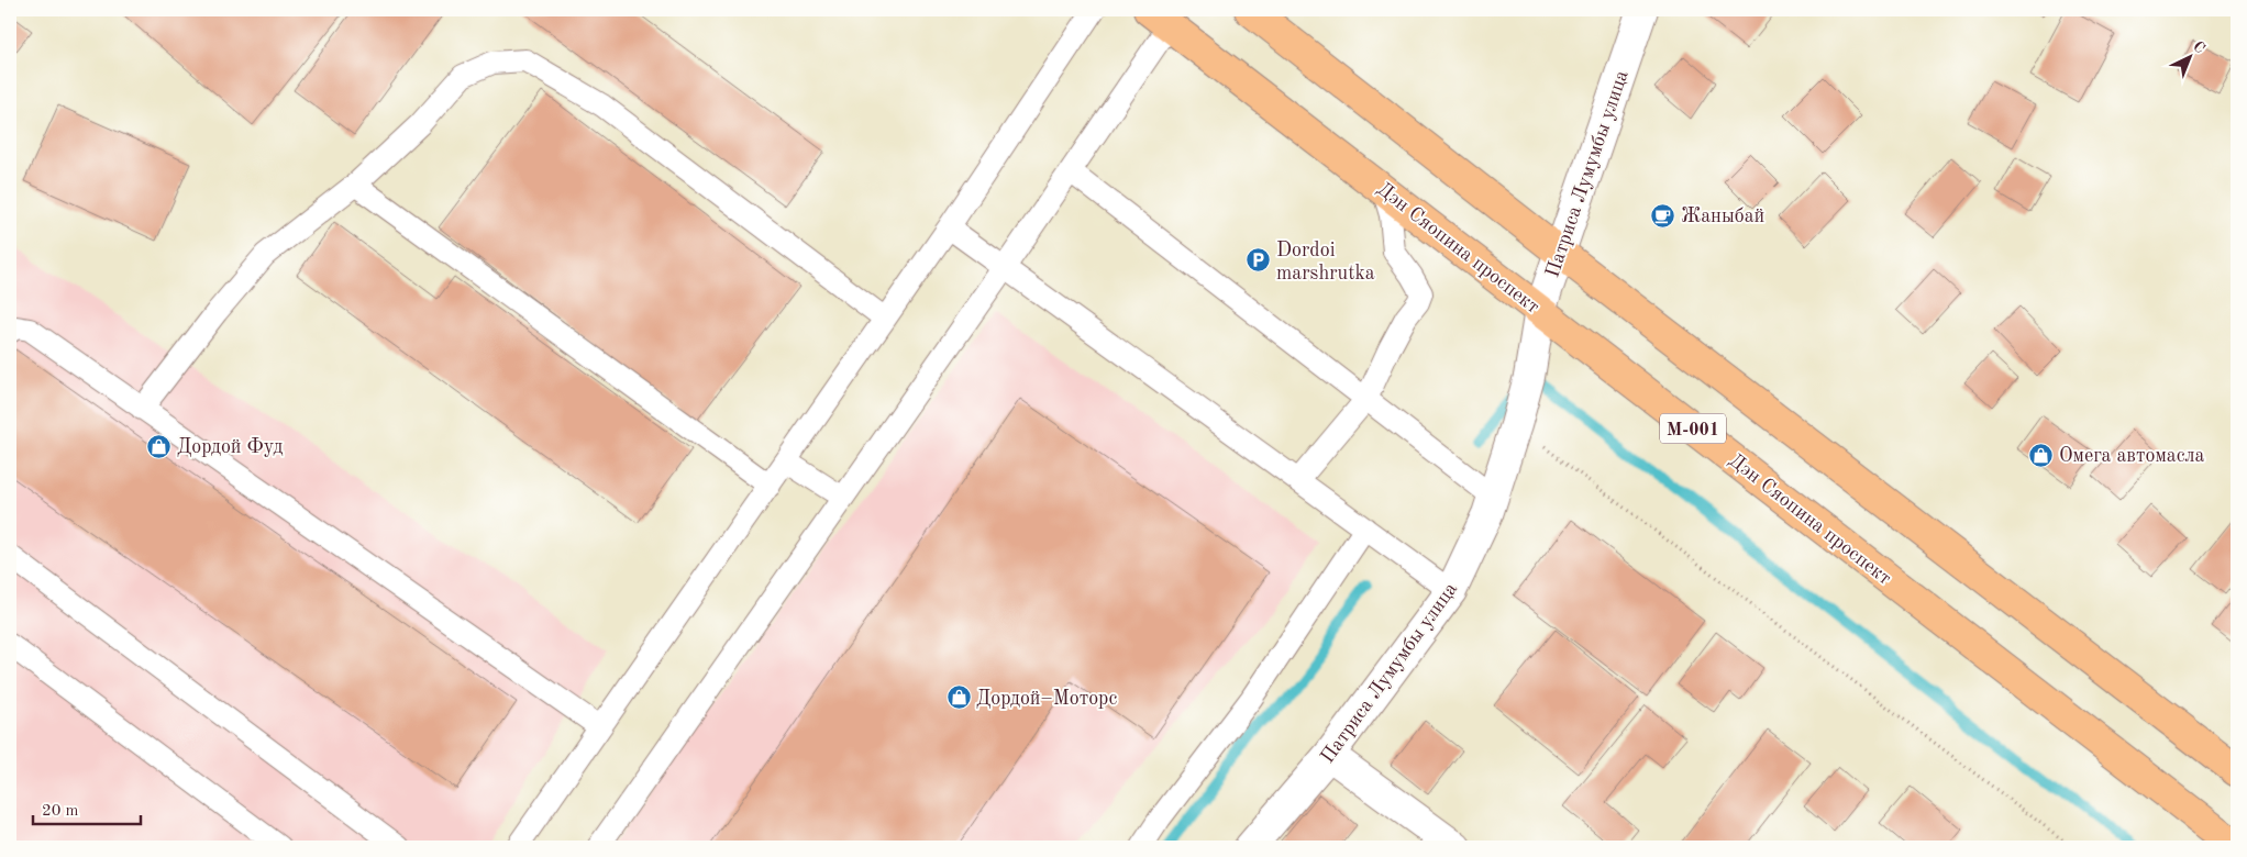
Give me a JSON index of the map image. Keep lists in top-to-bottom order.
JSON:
{
  "streets": {
    "main road": ["Дэн Сяопина проспект", "M-001"],
    "street": ["Патриса Лумумбы улица"]
  },
  "crossings": [
    ["Патриса Лумумбы улица", "Дэн Сяопина проспект"],
    ["Патриса Лумумбы улица", "M-001"]
  ],
  "places": {
    "cafe": ["Жаныбай"],
    "parking": ["Dordoi marshrutka"],
    "shop": ["Дордой Фуд", "Омега автомасла", "Дордой–Моторс"]
  },
  "scale_bar": "20 m",
  "north": "top right"
}
